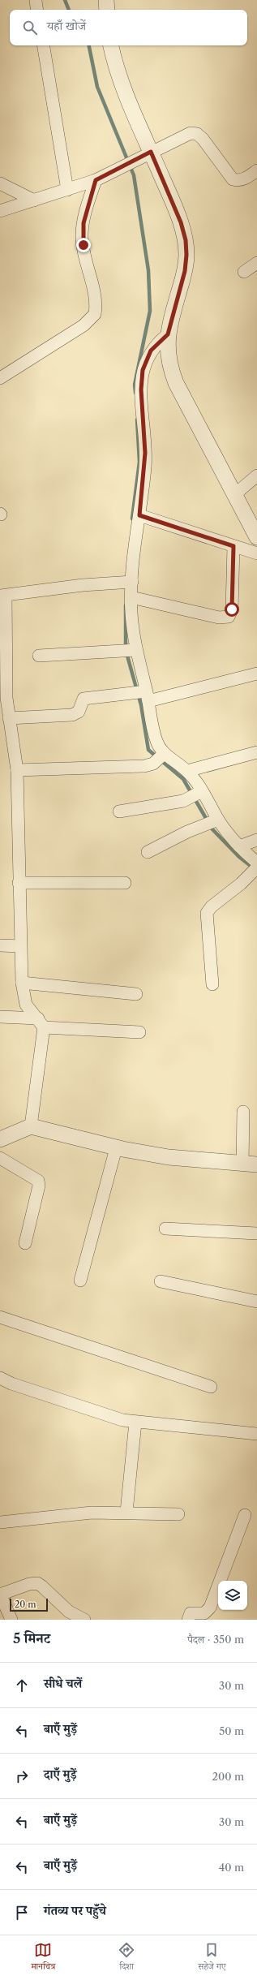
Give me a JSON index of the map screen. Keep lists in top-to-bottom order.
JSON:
{
  "scale_bar": "20 m",
  "page": {
    "search": "यहाँ खोजें",
    "scale": "20 m",
    "heading": ["5 मिनट", "पैदल · 350 m"],
    "list": [
      ["सीधे चलें", "30 m"],
      ["बाएँ मुड़ें", "50 m"],
      ["दाएँ मुड़ें", "200 m"],
      ["बाएँ मुड़ें", "30 m"],
      ["बाएँ मुड़ें", "40 m"],
      "गंतव्य पर पहुँचे"
    ],
    "nav": ["मानचित्र", "दिशा", "सहेजे गए"]
  }
}
